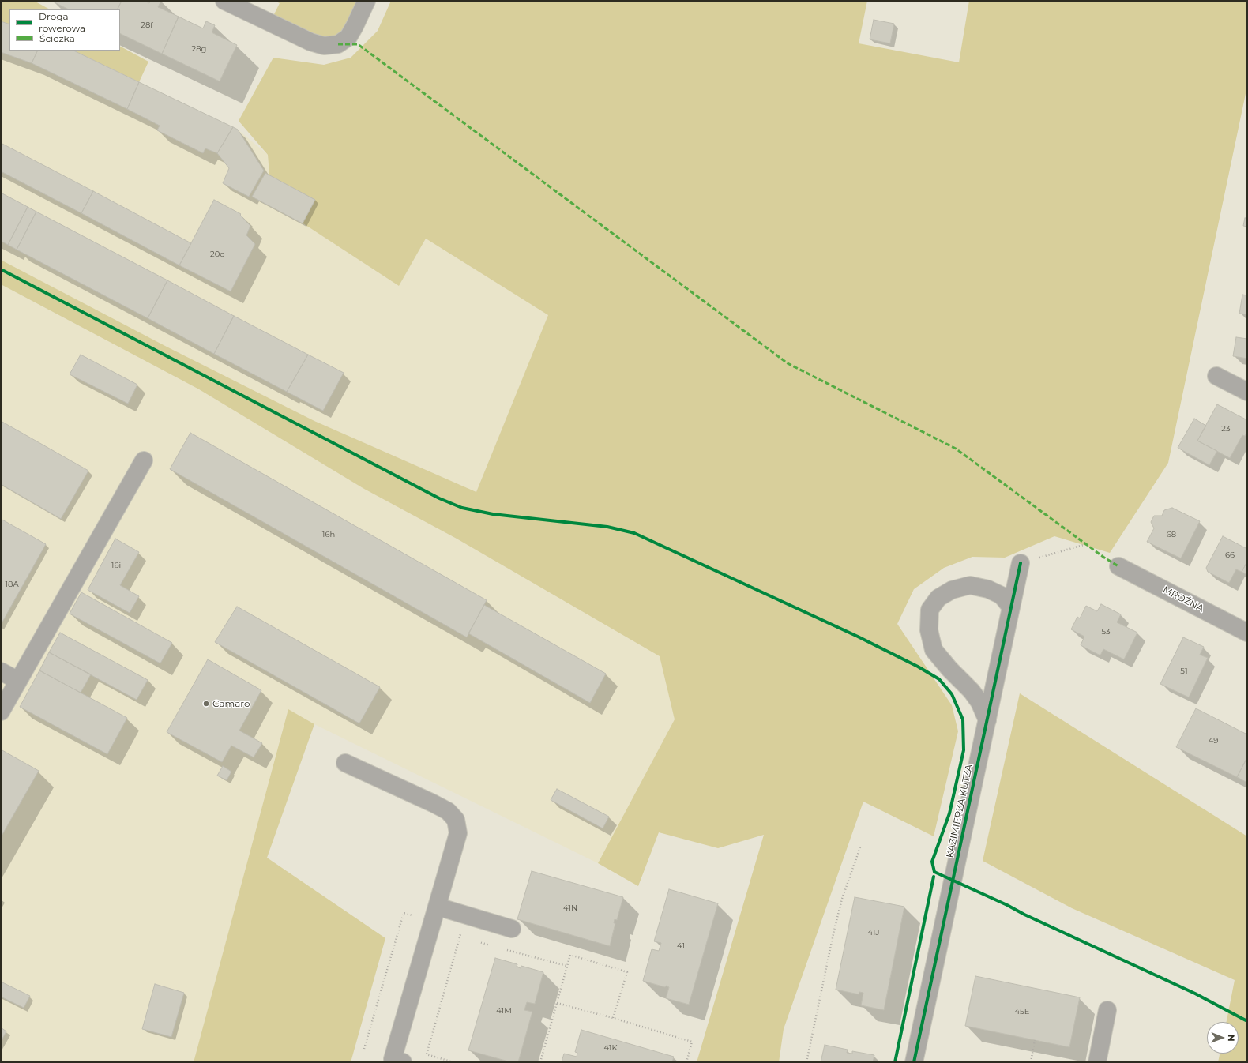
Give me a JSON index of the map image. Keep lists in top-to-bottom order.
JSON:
{
  "streets": {
    "street": ["MROŹNA", "KAZIMIERZA KUTZA"]
  },
  "places": ["Camaro"],
  "house_numbers": [
    "28f",
    "28g",
    "20c",
    "23",
    "16h",
    "68",
    "66",
    "16i",
    "18A",
    "53",
    "51",
    "49",
    "41N",
    "41J",
    "41L",
    "41M",
    "45E",
    "41K"
  ],
  "legend": ["Droga rowerowa", "Ścieżka"],
  "north": "right"
}
